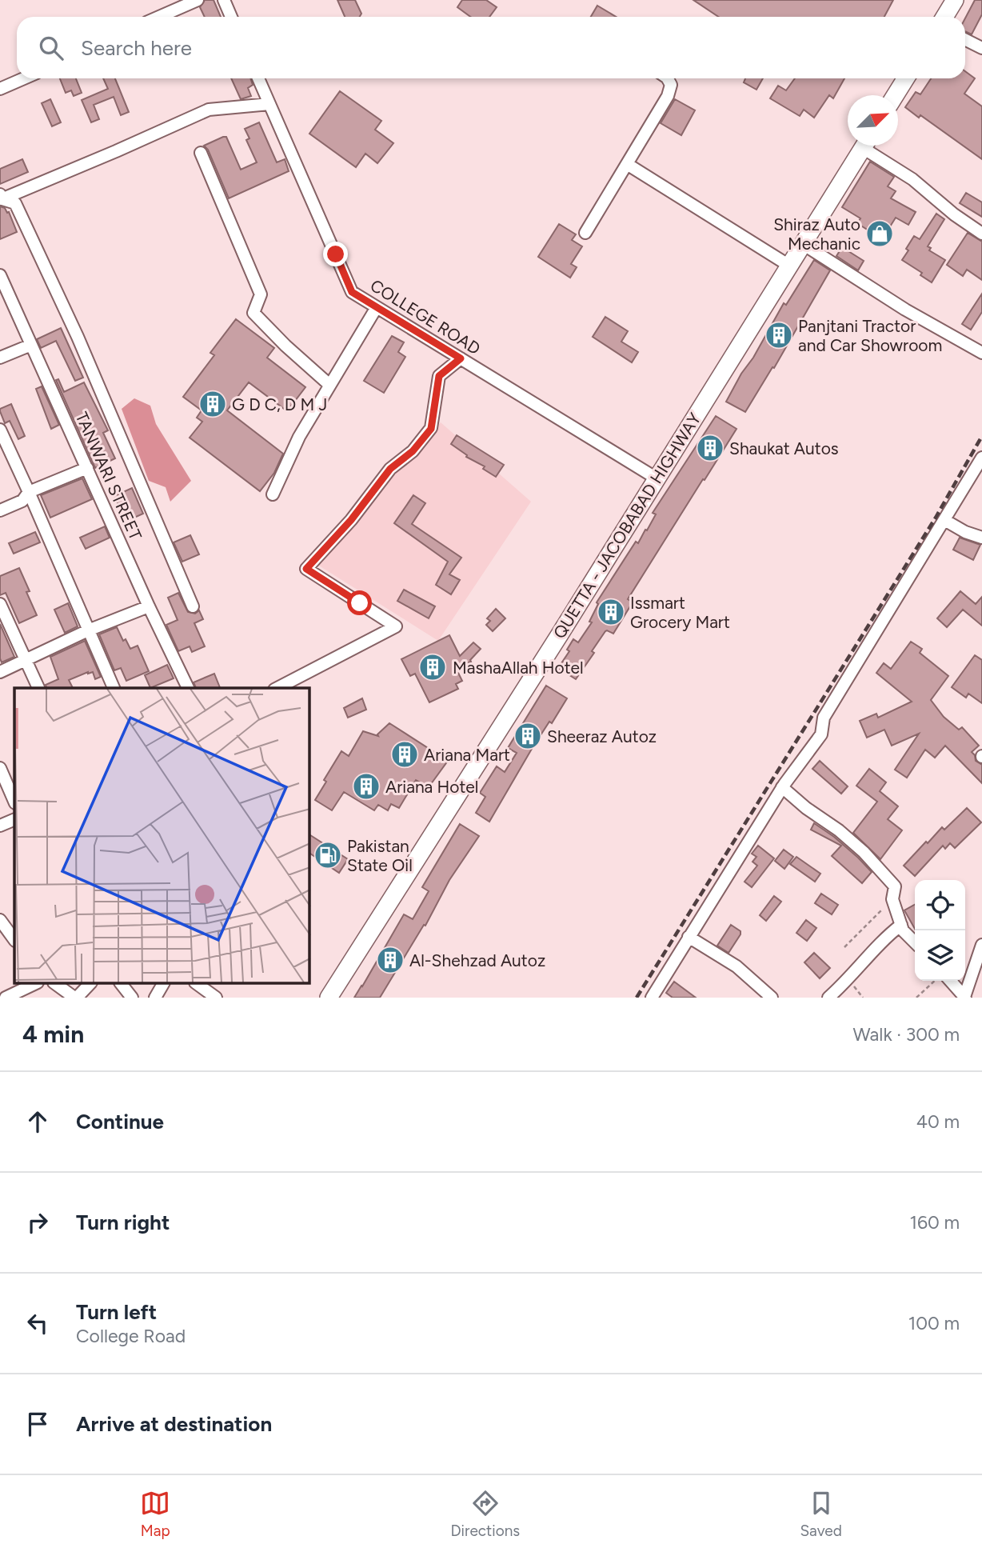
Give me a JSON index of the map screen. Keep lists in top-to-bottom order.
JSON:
{
  "streets": {
    "highway": ["QUETTA - JACOBABAD HIGHWAY"],
    "street": ["COLLEGE ROAD", "TANWARI STREET"]
  },
  "crossings": [
    ["COLLEGE ROAD", "QUETTA - JACOBABAD HIGHWAY"]
  ],
  "places": {
    "shop": ["Shiraz Auto Mechanic"],
    "building": [
      "Panjtani Tractor and Car Showroom",
      "G D C, D M J",
      "Shaukat Autos",
      "Issmart Grocery Mart",
      "MashaAllah Hotel",
      "Sheeraz Autoz",
      "Ariana Mart",
      "Ariana Hotel",
      "Al-Shehzad Autoz"
    ],
    "fuel station": ["Pakistan State Oil"]
  },
  "north": "top right",
  "page": {
    "search": "Search here",
    "heading": ["4 min", "Walk · 300 m"],
    "list": [
      ["Continue", "40 m"],
      ["Turn right", "160 m"],
      ["Turn left", "College Road", "100 m"],
      "Arrive at destination"
    ],
    "nav": ["Map", "Directions", "Saved"]
  }
}
